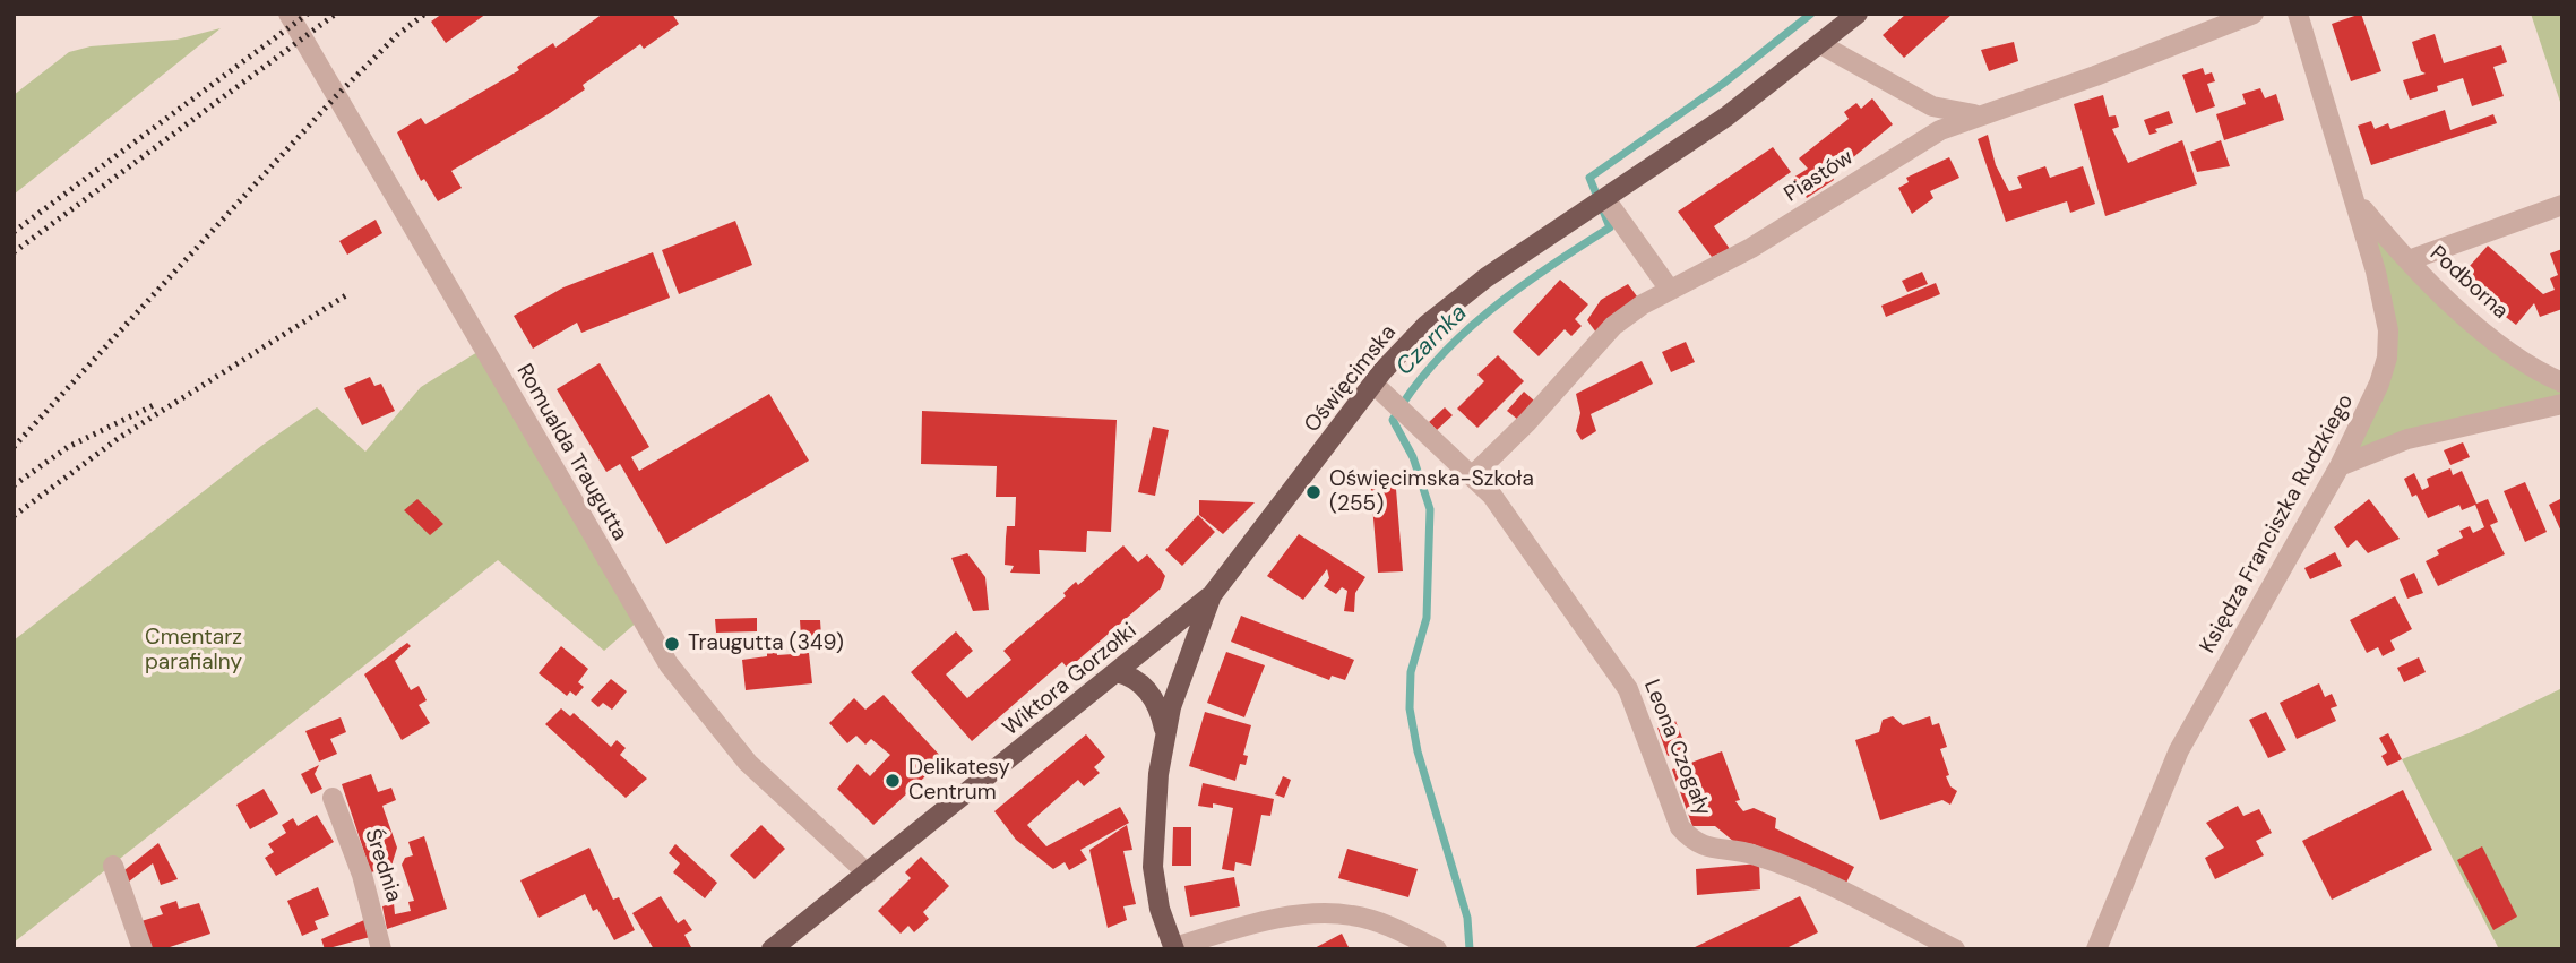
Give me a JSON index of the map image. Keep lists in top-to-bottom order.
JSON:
{
  "streets": {
    "main road": ["Oświęcimska", "Wiktora Gorzołki"],
    "street": [
      "Piastów",
      "Podborna",
      "Romualda Traugutta",
      "Księdza Franciszka Rudzkiego",
      "Leona Czogały",
      "Średnia"
    ]
  },
  "crossings": [
    ["Piastów", "Leona Czogały"],
    ["Podborna", "Księdza Franciszka Rudzkiego"],
    ["Oświęcimska", "Wiktora Gorzołki"],
    ["Oświęcimska", "Leona Czogały"],
    ["Romualda Traugutta", "Wiktora Gorzołki"]
  ],
  "water": ["Czarnka"],
  "parks": ["Cmentarz parafialny"],
  "places": ["Oświęcimska-Szkoła (255)", "Traugutta (349)", "Delikatesy Centrum"]
}
